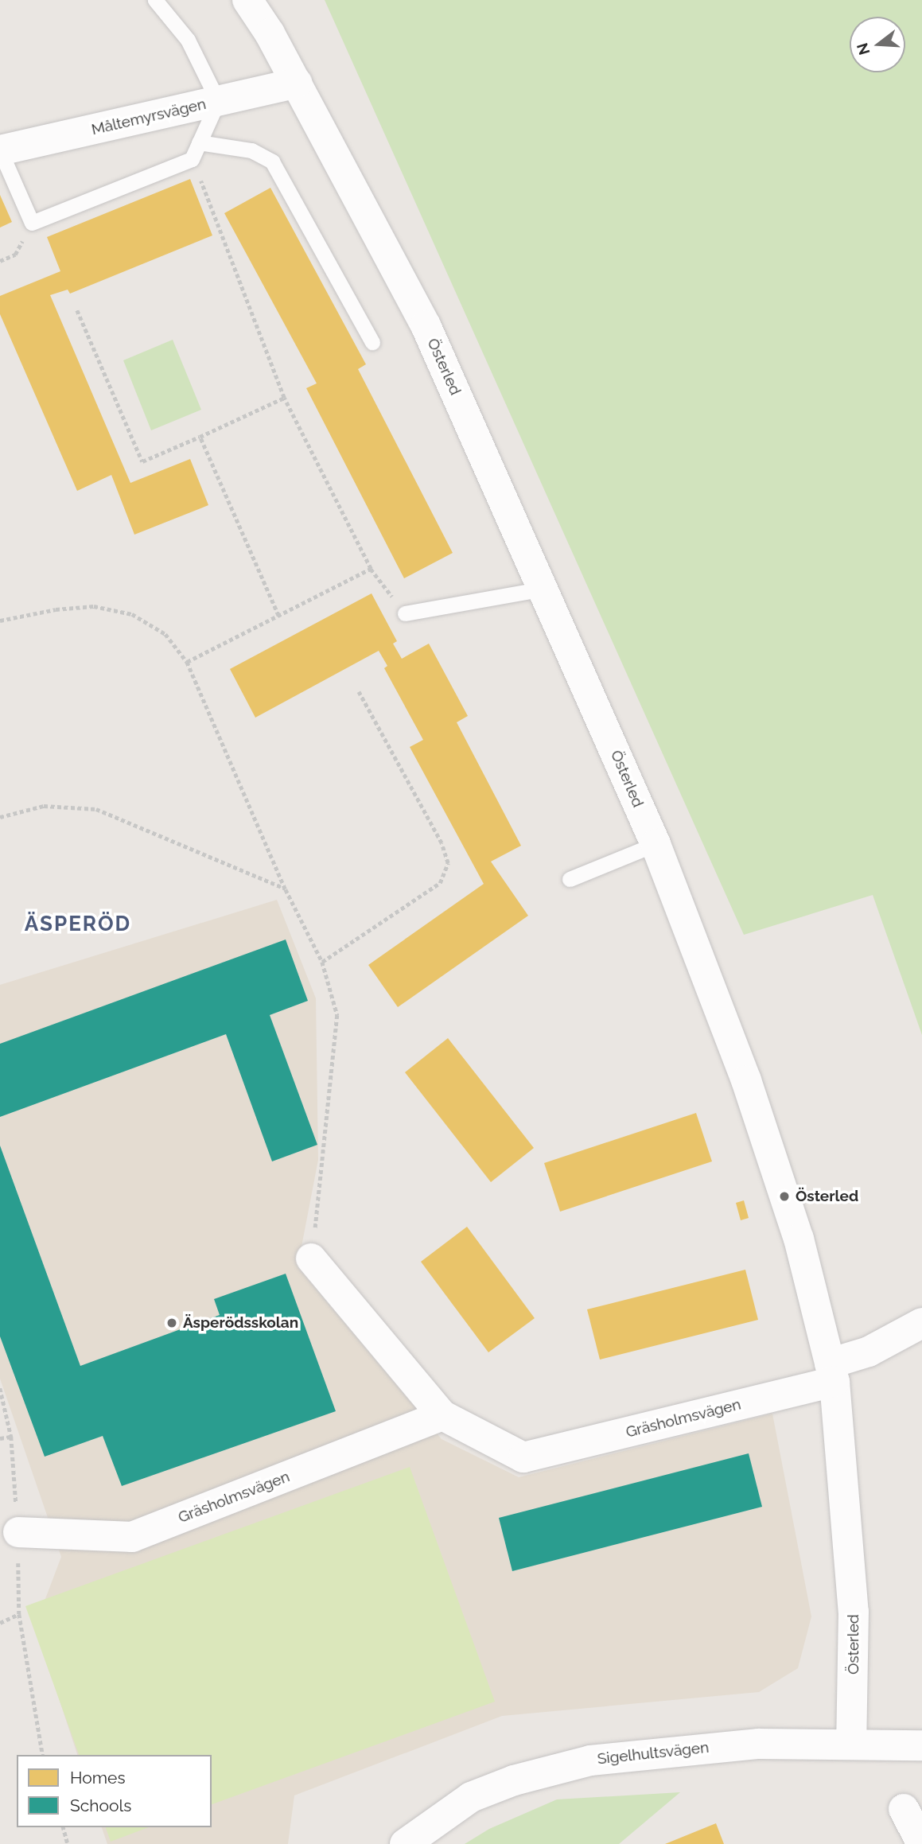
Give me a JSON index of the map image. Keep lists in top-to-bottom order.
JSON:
{
  "streets": {
    "street": [
      "Måltemyrsvägen",
      "Österled",
      "Gräsholmsvägen",
      "Sigelhultsvägen"
    ]
  },
  "crossings": [
    ["Måltemyrsvägen", "Österled"],
    ["Österled", "Gräsholmsvägen"],
    ["Österled", "Sigelhultsvägen"]
  ],
  "districts": ["ÄSPERÖD"],
  "places": ["Österled", "Äsperödsskolan"],
  "legend": ["Homes", "Schools"],
  "north": "left"
}
